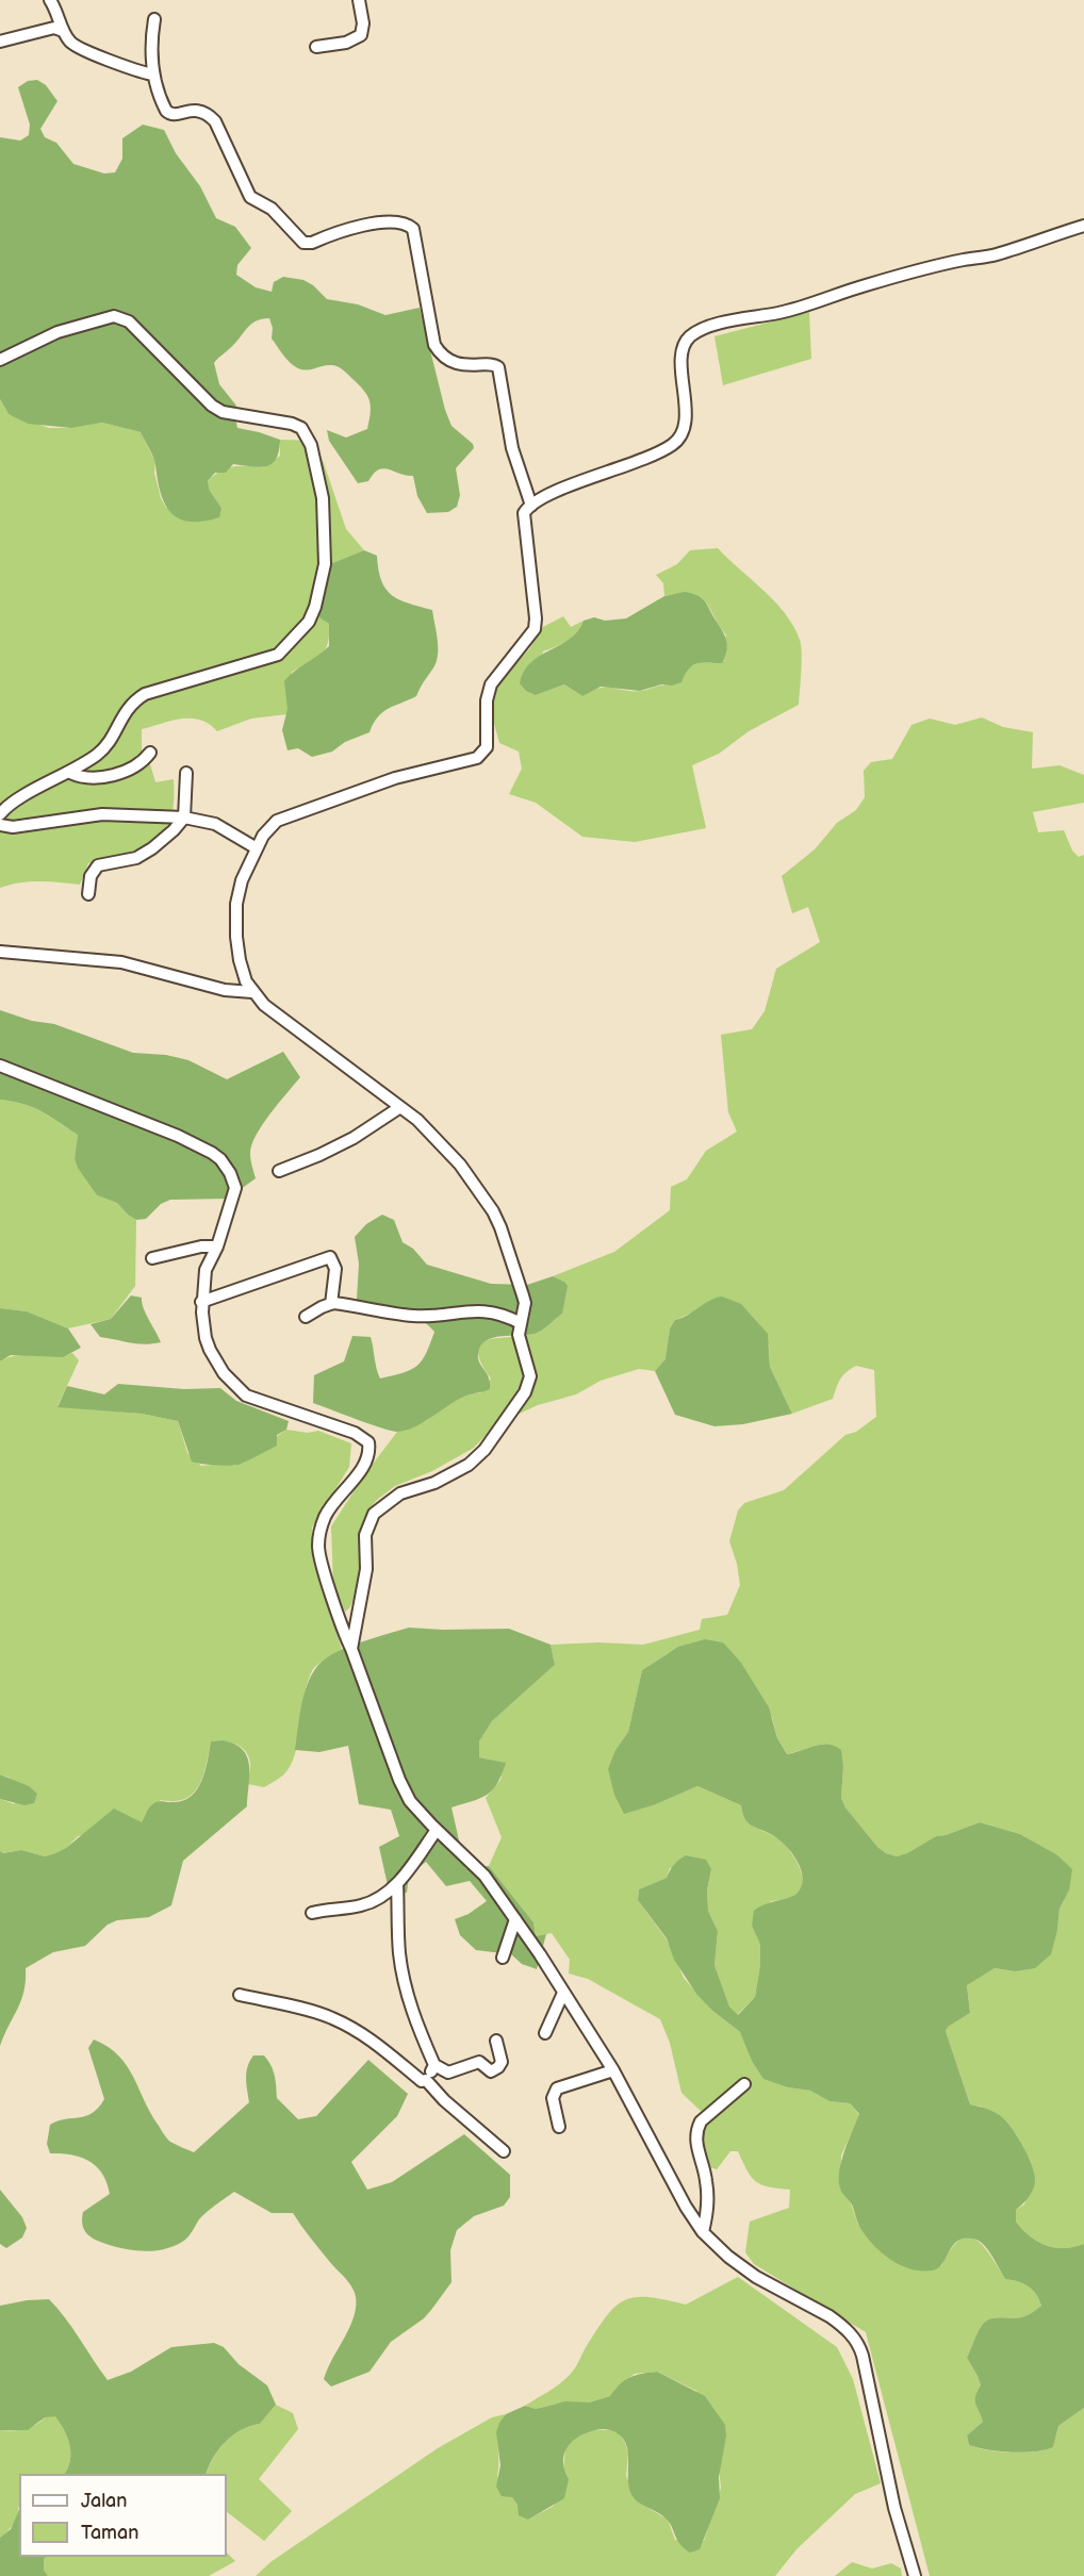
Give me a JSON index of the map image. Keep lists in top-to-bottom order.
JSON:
{
  "legend": ["Jalan", "Taman"]
}
